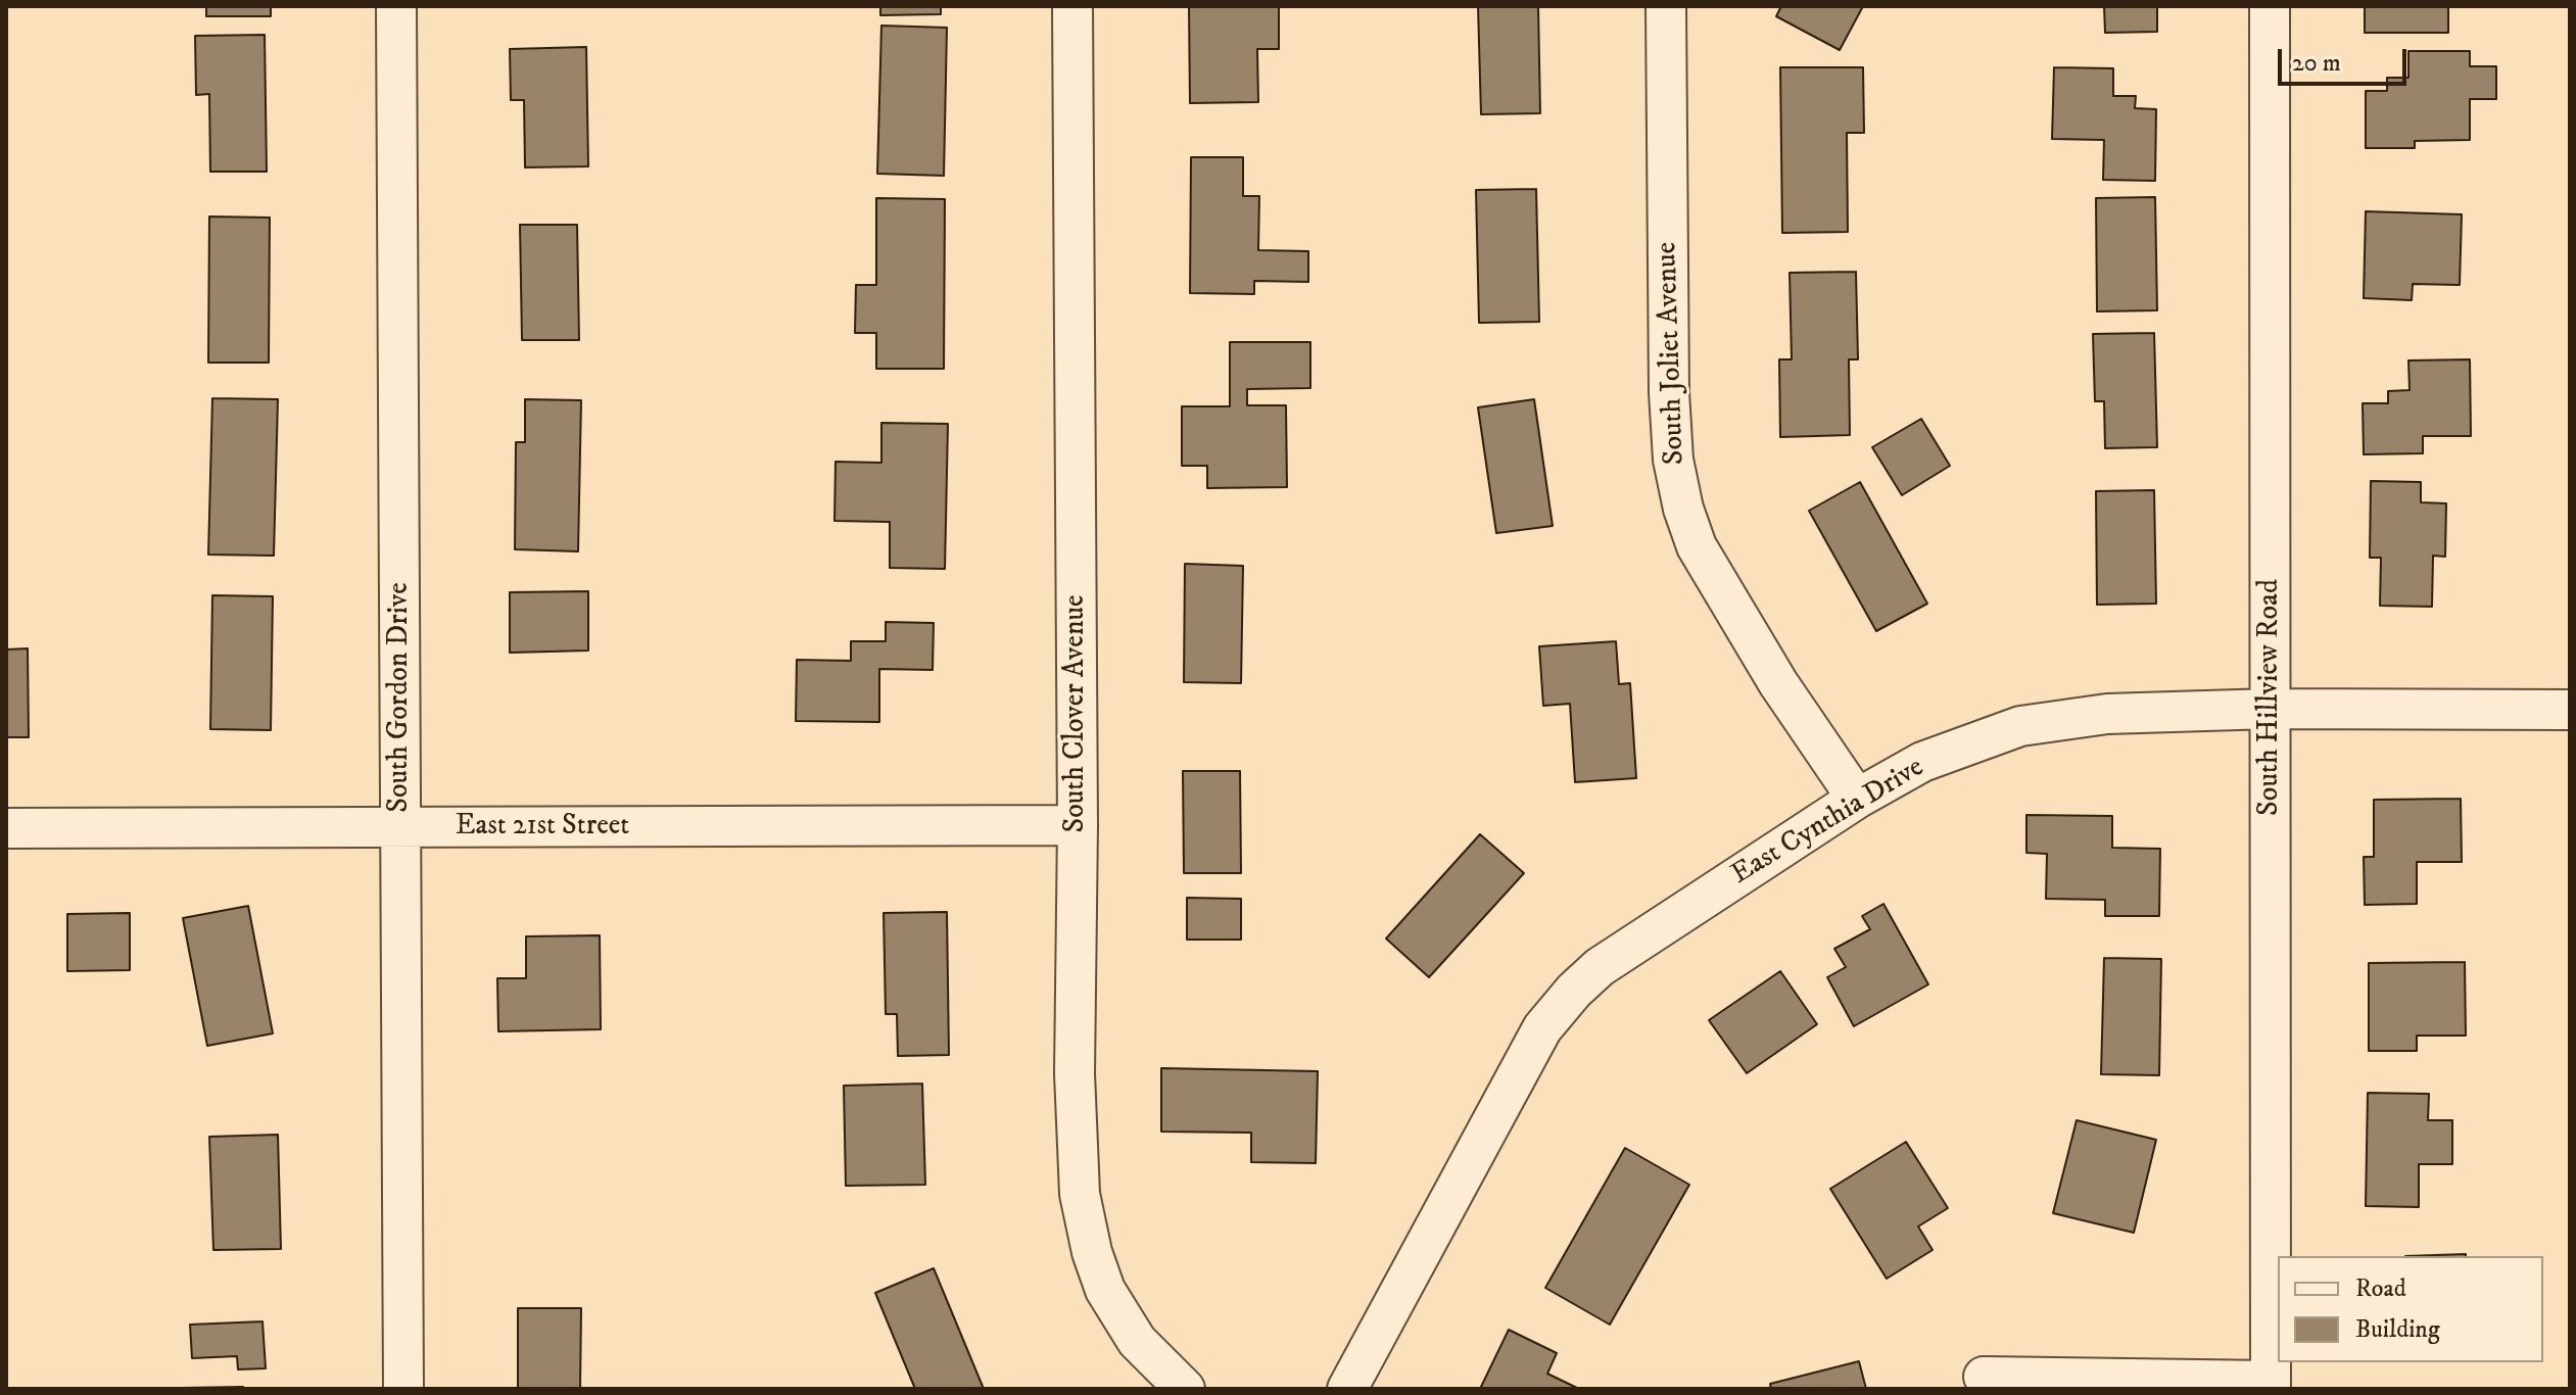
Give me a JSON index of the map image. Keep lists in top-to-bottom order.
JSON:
{
  "streets": {
    "street": [
      "South Joliet Avenue",
      "South Gordon Drive",
      "South Hillview Road",
      "South Clover Avenue",
      "East Cynthia Drive",
      "East 21st Street"
    ]
  },
  "crossings": [
    ["South Joliet Avenue", "East Cynthia Drive"],
    ["South Gordon Drive", "East 21st Street"],
    ["South Hillview Road", "East Cynthia Drive"],
    ["South Clover Avenue", "East 21st Street"]
  ],
  "legend": ["Road", "Building"],
  "scale_bar": "20 m"
}
